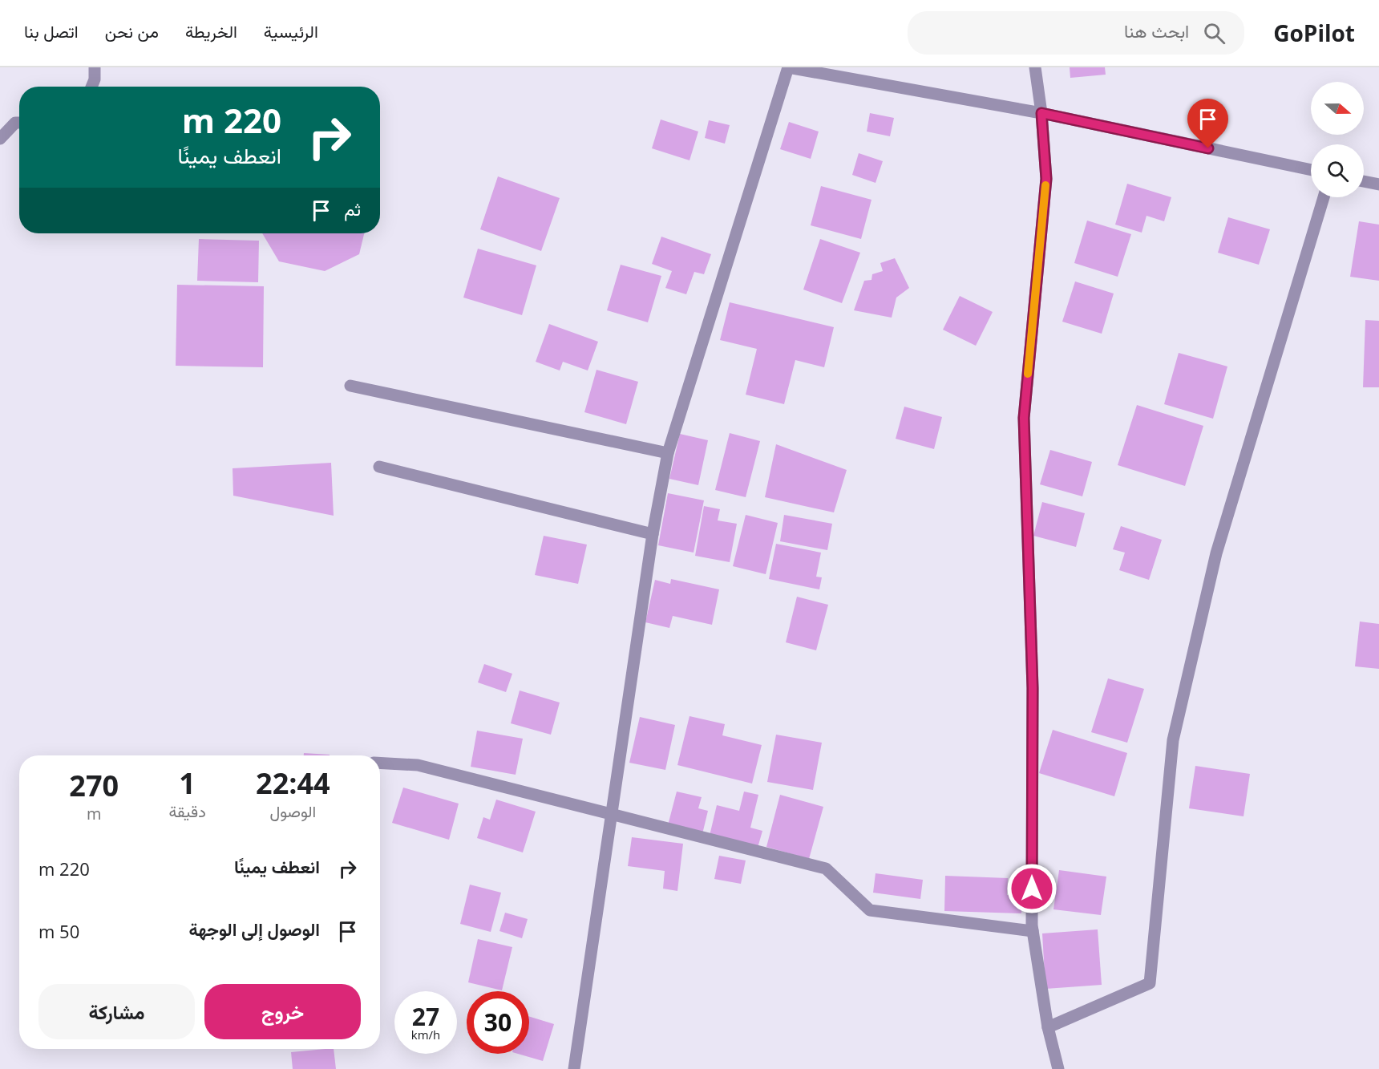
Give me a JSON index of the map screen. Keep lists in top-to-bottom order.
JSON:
{
  "north": "right",
  "page": {
    "header": "GoPilot",
    "search": "ابحث هنا",
    "nav": [
      "الرئيسية",
      "الخريطة",
      "من نحن",
      "اتصل بنا"
    ],
    "turn": ["220 m", "انعطف يمينًا"],
    "then": "ثم",
    "eta": [
      "22:44",
      "الوصول",
      "1",
      "دقيقة",
      "270",
      "m"
    ],
    "list": [
      {
        "name": "انعطف يمينًا",
        "value": "220 m"
      },
      {
        "name": "الوصول إلى الوجهة",
        "value": "50 m"
      }
    ],
    "buttons": ["خروج", "مشاركة"],
    "speed": "27 km/h",
    "limit": "30"
  }
}
